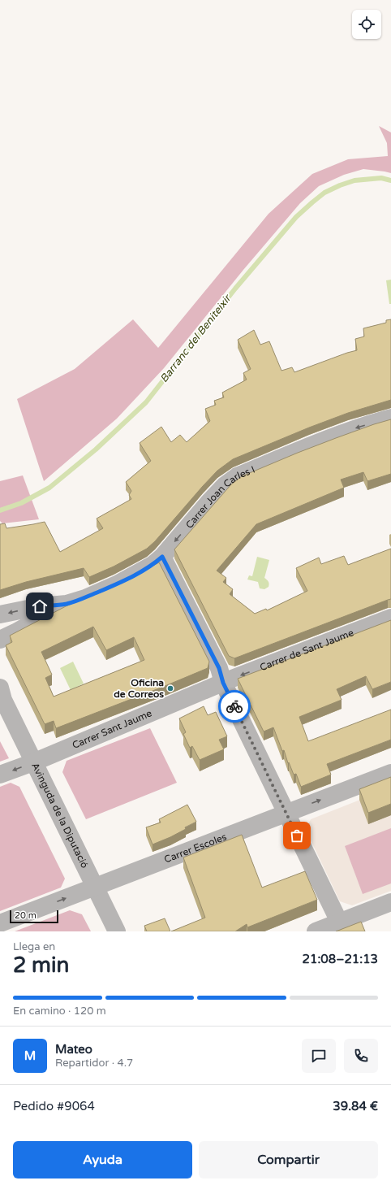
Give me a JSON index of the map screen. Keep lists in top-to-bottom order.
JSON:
{
  "streets": {
    "street": [
      "Carrer Joan Carles I",
      "Carrer de Sant Jaume",
      "Carrer Sant Jaume",
      "Avinguda de la Diputació",
      "Carrer Escoles"
    ]
  },
  "crossings": [
    ["Carrer de Sant Jaume", "Carrer Sant Jaume"],
    ["Carrer Sant Jaume", "Avinguda de la Diputació"],
    ["Avinguda de la Diputació", "Carrer Escoles"]
  ],
  "one_way": ["Carrer Joan Carles I", "Carrer de Sant Jaume"],
  "water": ["Barranc del Beniteixir"],
  "places": ["Oficina de Correos"],
  "scale_bar": "20 m",
  "page": {
    "scale": "20 m",
    "heading": ["2 min", "Llega en", "21:08–21:13"],
    "panel": [
      "Mateo",
      "Repartidor · 4.7",
      "Pedido #9064",
      "39.84 €"
    ],
    "bar": "En camino · 120 m",
    "round": "M",
    "buttons": ["Ayuda", "Compartir"]
  }
}
